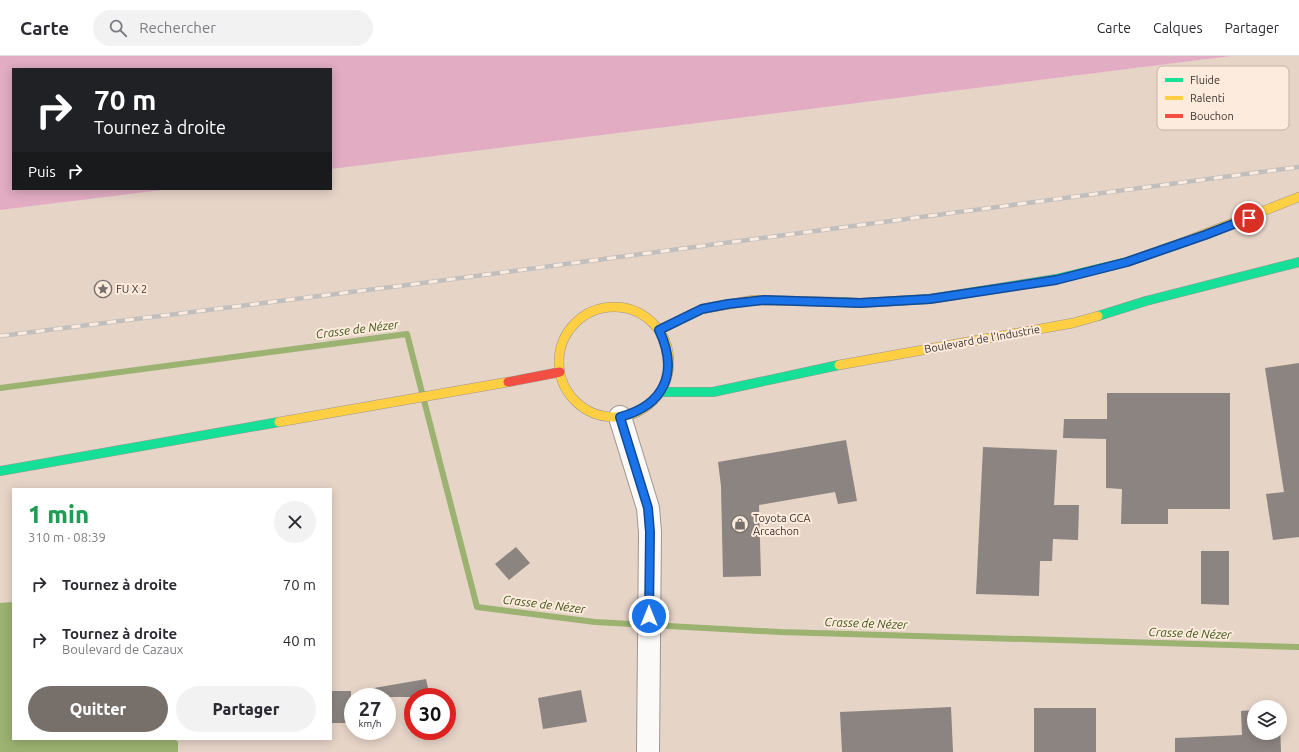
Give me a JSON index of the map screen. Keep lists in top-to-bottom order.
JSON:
{
  "streets": {
    "main road": ["Boulevard de l'Industrie"]
  },
  "water": ["Crasse de Nézer"],
  "places": {
    "place": ["FU X 2"],
    "shop": ["Toyota GCA Arcachon"]
  },
  "legend": ["Fluide", "Ralenti", "Bouchon"],
  "page": {
    "header": "Carte",
    "search": "Rechercher",
    "nav": ["Carte", "Calques", "Partager"],
    "turn": ["70 m", "Tournez à droite"],
    "then": "Puis",
    "heading": ["1 min", "310 m · 08:39"],
    "list": [
      {
        "name": "Tournez à droite",
        "value": "70 m"
      },
      {
        "name": "Tournez à droite",
        "note": "Boulevard de Cazaux",
        "value": "40 m"
      }
    ],
    "buttons": ["Quitter", "Partager"],
    "speed": "27 km/h",
    "limit": "30"
  }
}
